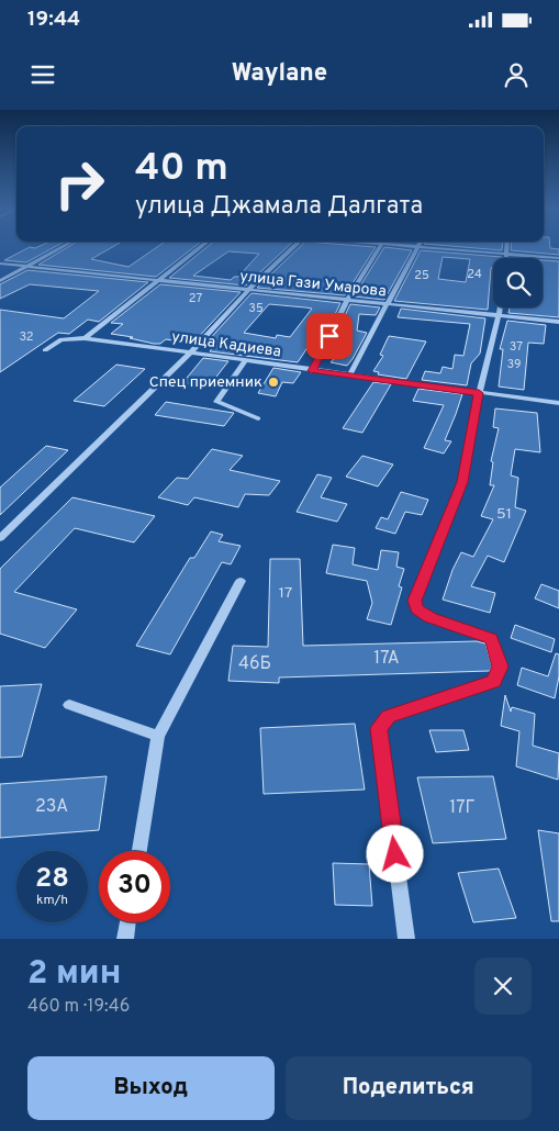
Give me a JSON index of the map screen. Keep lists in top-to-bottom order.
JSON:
{
  "streets": {
    "street": ["улица Гази Умарова", "улица Кадиева"]
  },
  "places": ["Спец приемник"],
  "house_numbers": [
    "24",
    "25",
    "27",
    "35",
    "32",
    "37",
    "39",
    "51",
    "17",
    "17А",
    "46Б",
    "23А",
    "17Г"
  ],
  "page": {
    "status": "19:44",
    "header": "Waylane",
    "turn": ["40 m", "улица Джамала Далгата"],
    "speed": "28 km/h",
    "limit": "30",
    "heading": ["2 мин", "460 m · 19:46"],
    "buttons": ["Выход", "Поделиться"]
  }
}
